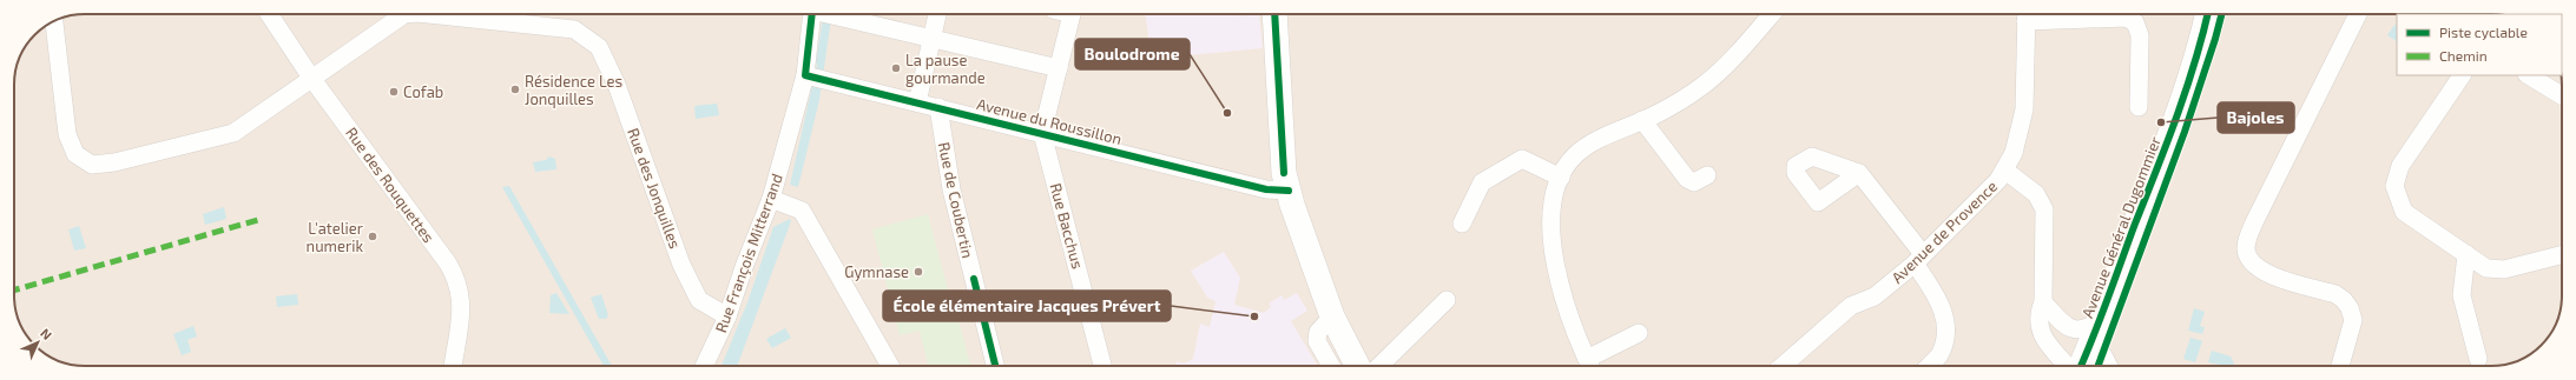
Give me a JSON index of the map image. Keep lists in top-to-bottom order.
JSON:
{
  "streets": {
    "main road": ["Avenue Général Dugommier"],
    "street": [
      "Avenue du Roussillon",
      "Rue des Rouquettes",
      "Rue des Jonquilles",
      "Rue de Coubertin",
      "Rue Bacchus",
      "Avenue de Provence",
      "Rue François Mitterrand"
    ]
  },
  "crossings": [
    ["Avenue du Roussillon", "Rue de Coubertin"],
    ["Avenue du Roussillon", "Rue Bacchus"],
    ["Avenue du Roussillon", "Rue François Mitterrand"],
    ["Rue des Rouquettes", "Rue des Jonquilles"],
    ["Rue des Jonquilles", "Rue François Mitterrand"]
  ],
  "places": [
    "La pause gourmande",
    "Résidence Les Jonquilles",
    "Cofab",
    "Boulodrome",
    "Bajoles",
    "L'atelier numerik",
    "Gymnase",
    "École élémentaire Jacques Prévert"
  ],
  "legend": ["Piste cyclable", "Chemin"],
  "north": "top right"
}
